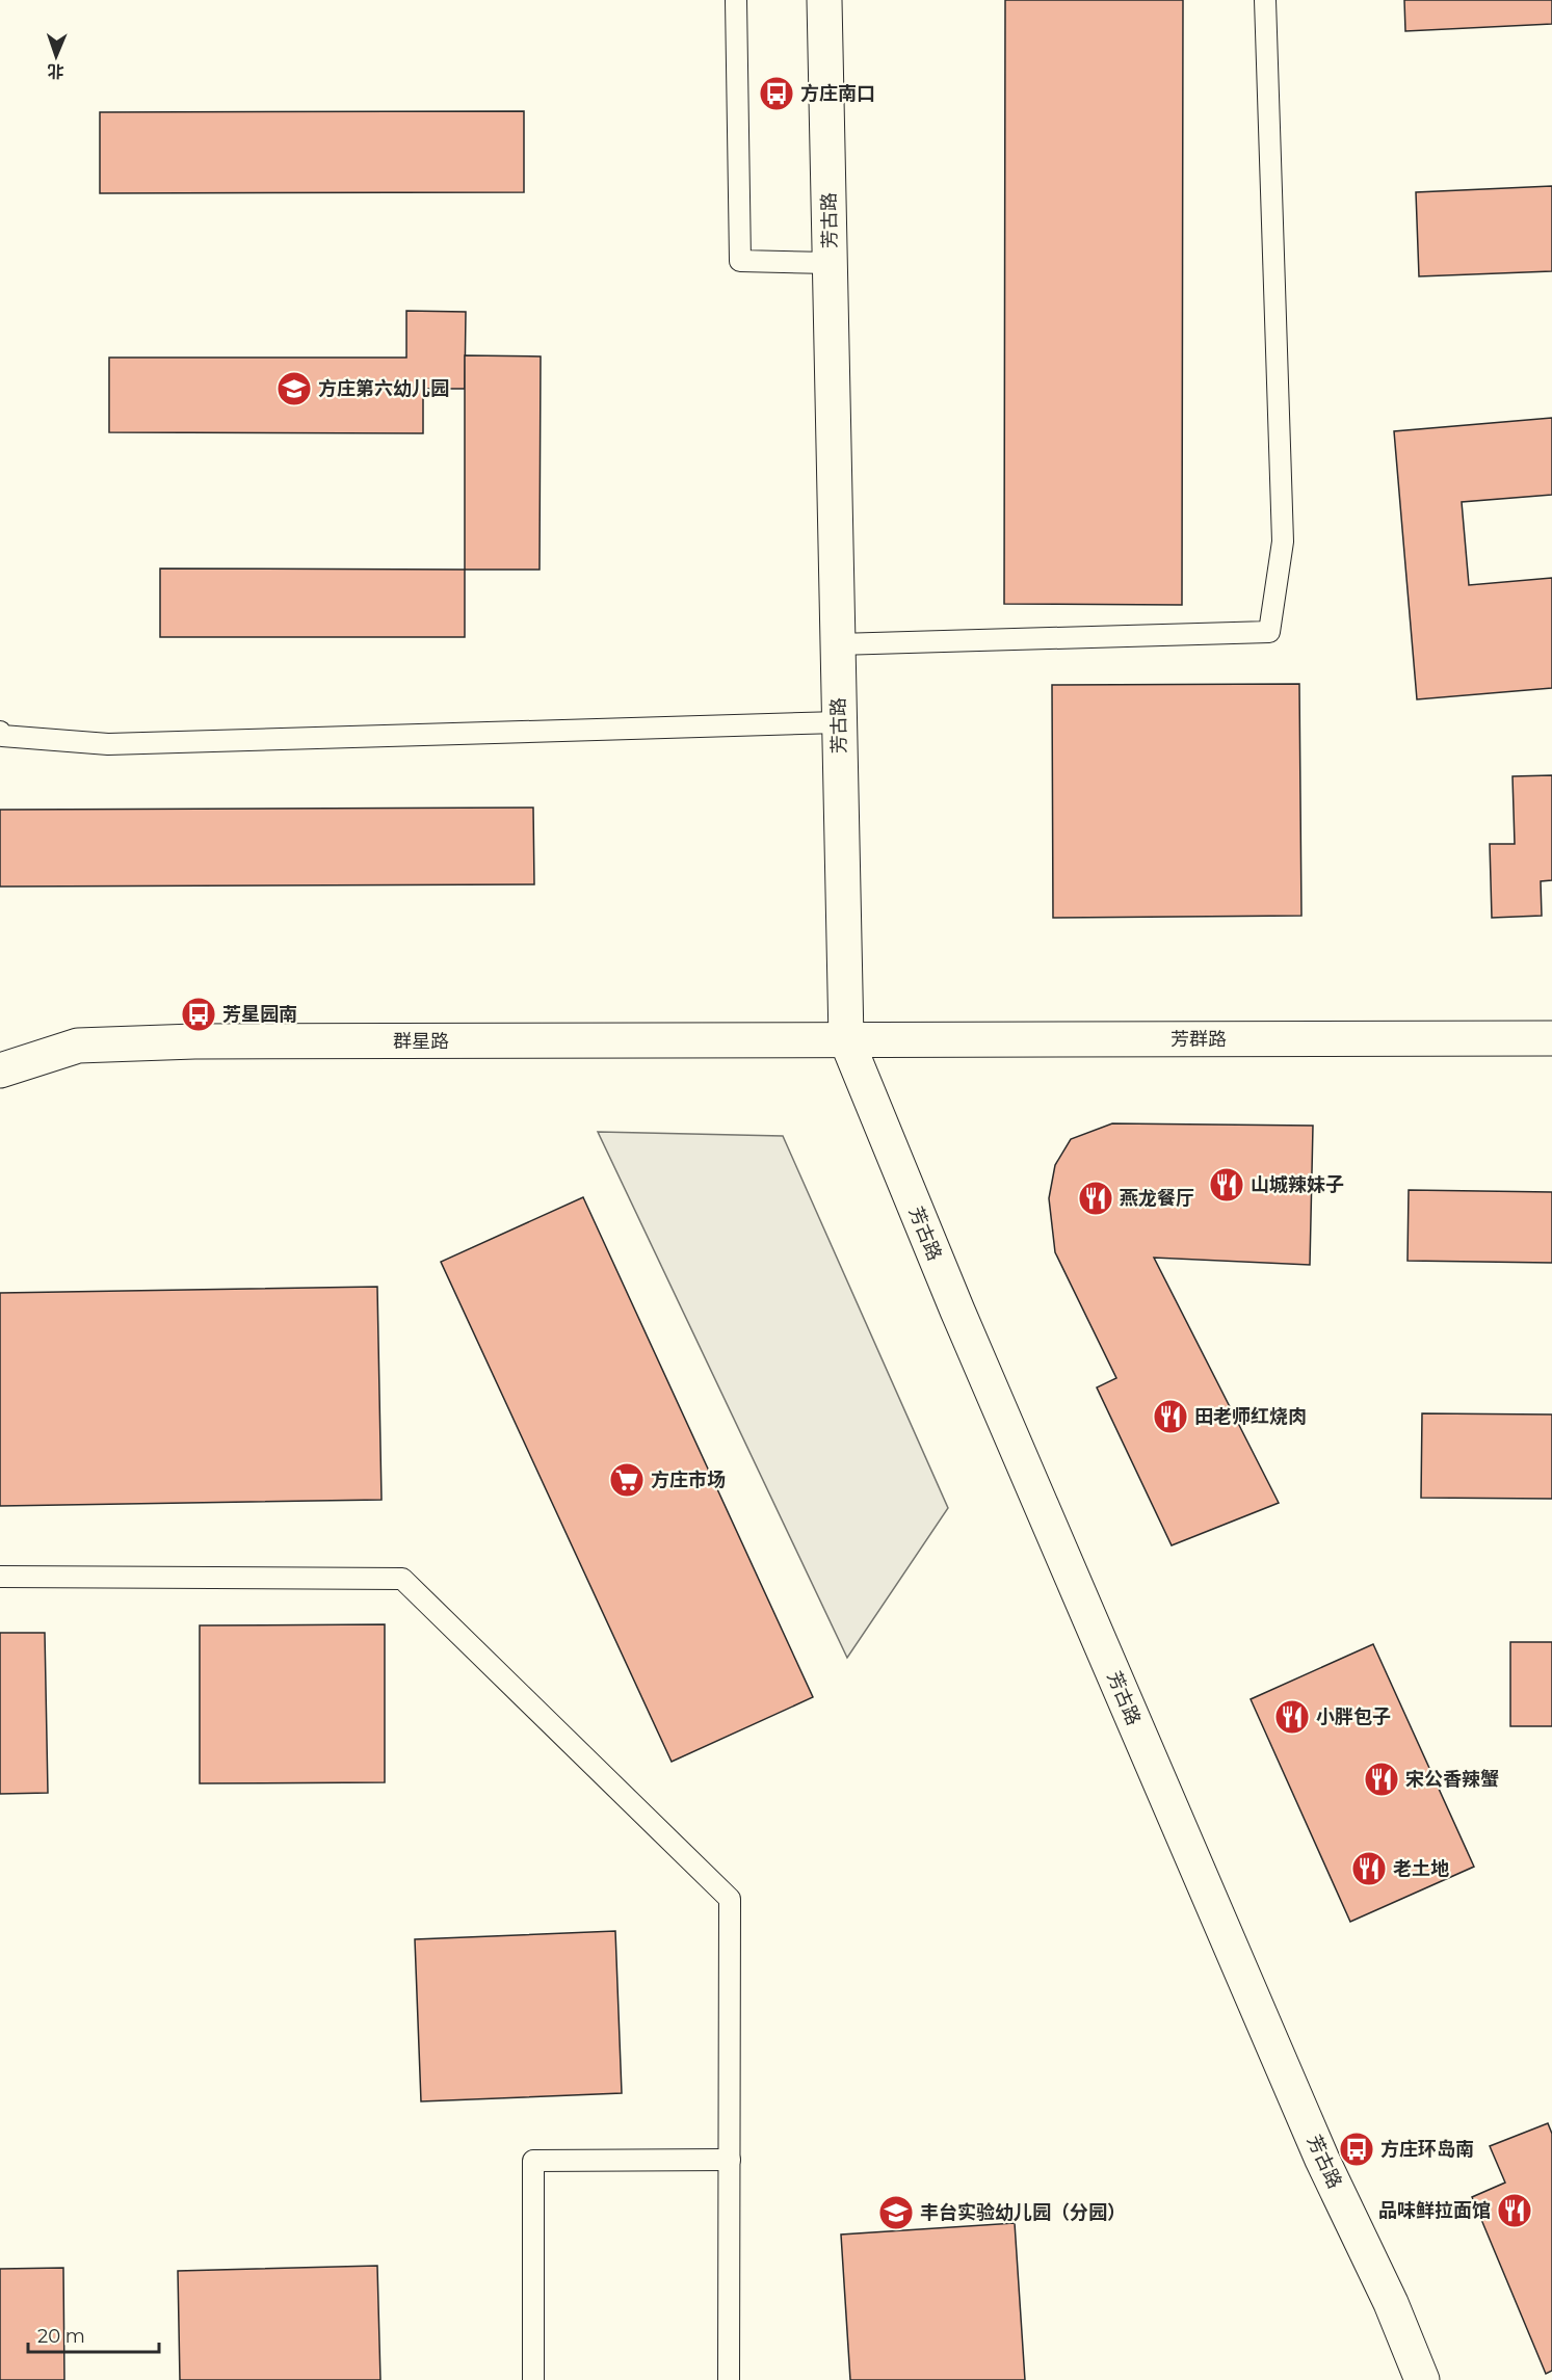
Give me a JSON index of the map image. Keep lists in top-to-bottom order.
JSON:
{
  "streets": {
    "street": ["芳古路", "芳群路", "群星路"]
  },
  "crossings": [
    ["芳古路", "芳群路"],
    ["芳古路", "群星路"],
    ["芳群路", "群星路"]
  ],
  "places": {
    "bus stop": ["方庄南口", "芳星园南", "方庄环岛南"],
    "school or university": ["方庄第六幼儿园", "丰台实验幼儿园（分园）"],
    "restaurant": [
      "山城辣妹子",
      "燕龙餐厅",
      "田老师红烧肉",
      "小胖包子",
      "宋公香辣蟹",
      "老土地",
      "品味鲜拉面馆"
    ],
    "supermarket": ["方庄市场"]
  },
  "scale_bar": "20 m",
  "north": "bottom"
}
